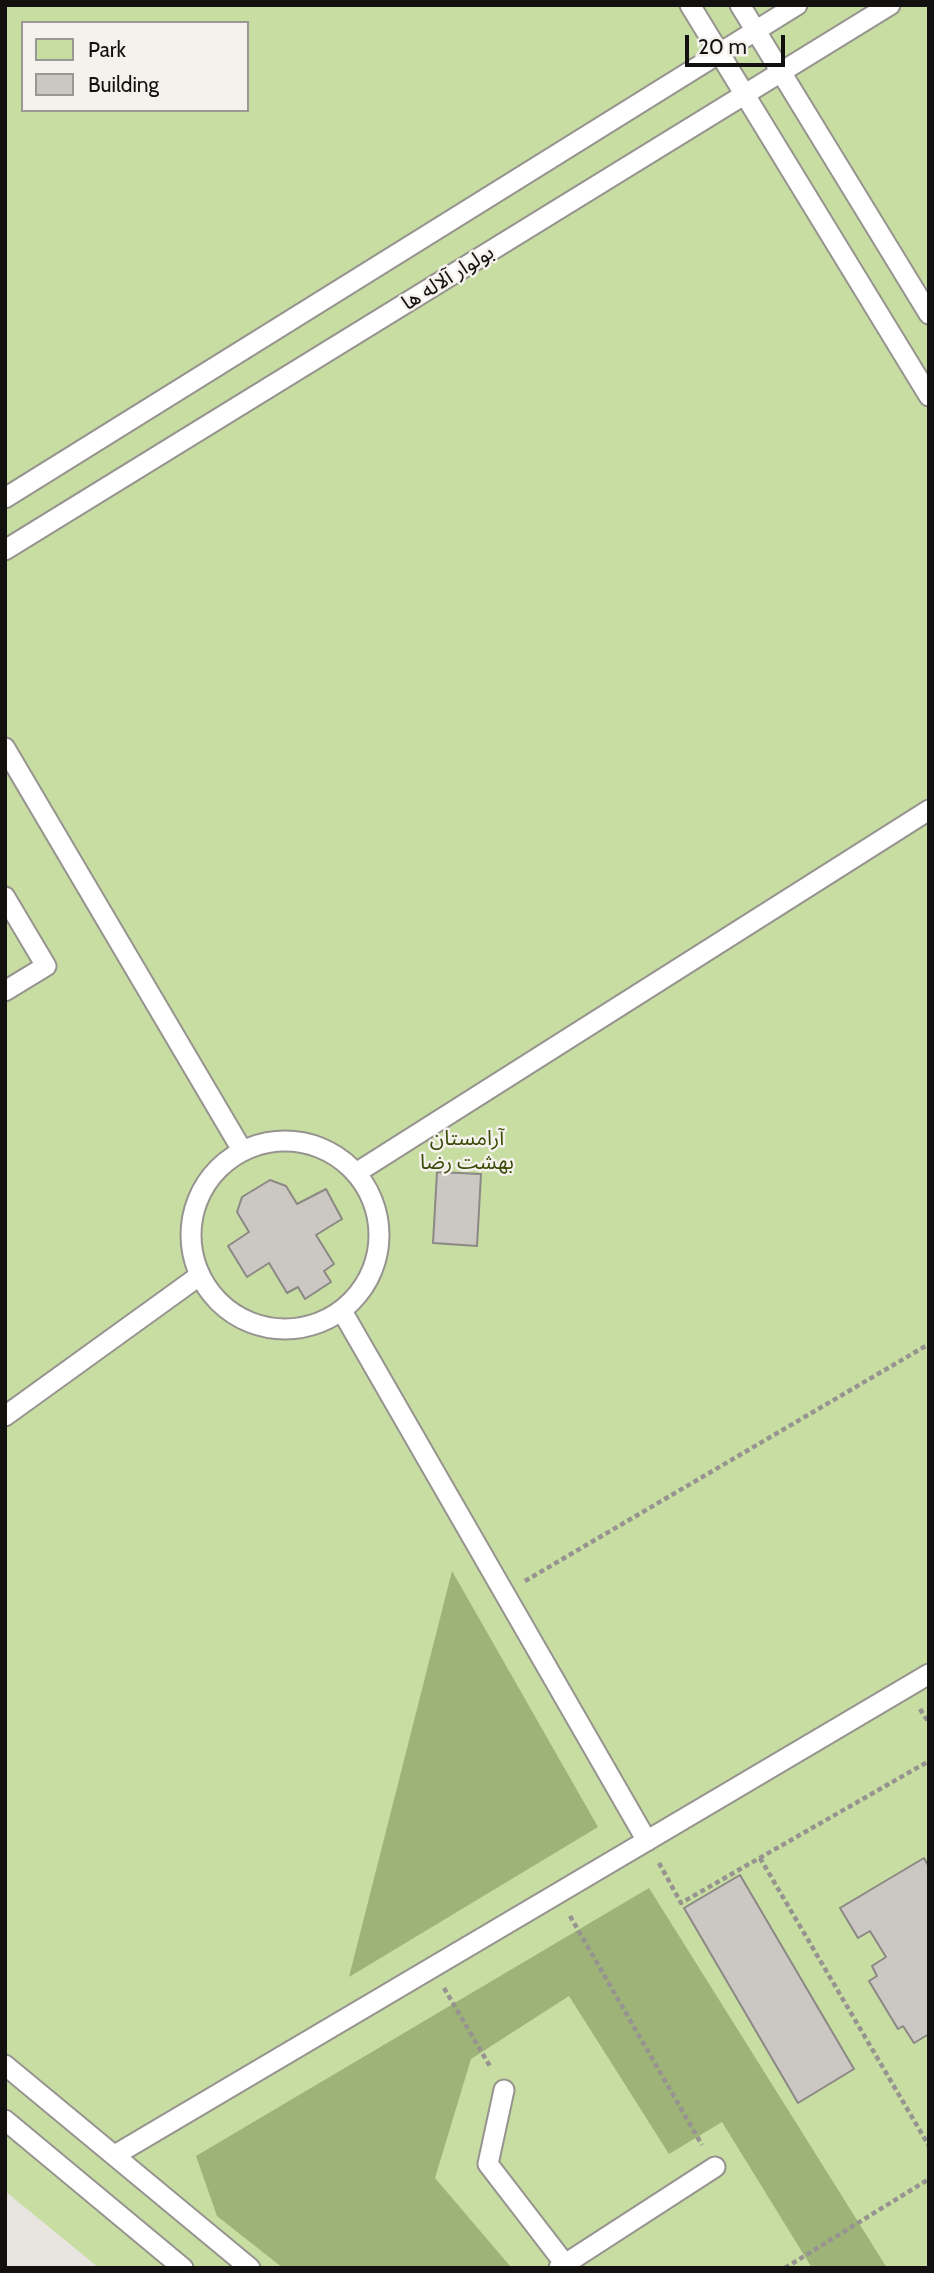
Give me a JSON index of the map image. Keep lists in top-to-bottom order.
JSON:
{
  "streets": {
    "lane": ["بولوار آلاله ها"]
  },
  "parks": ["آرامستان بهشت رضا"],
  "legend": ["Park", "Building"],
  "scale_bar": "20 m"
}
